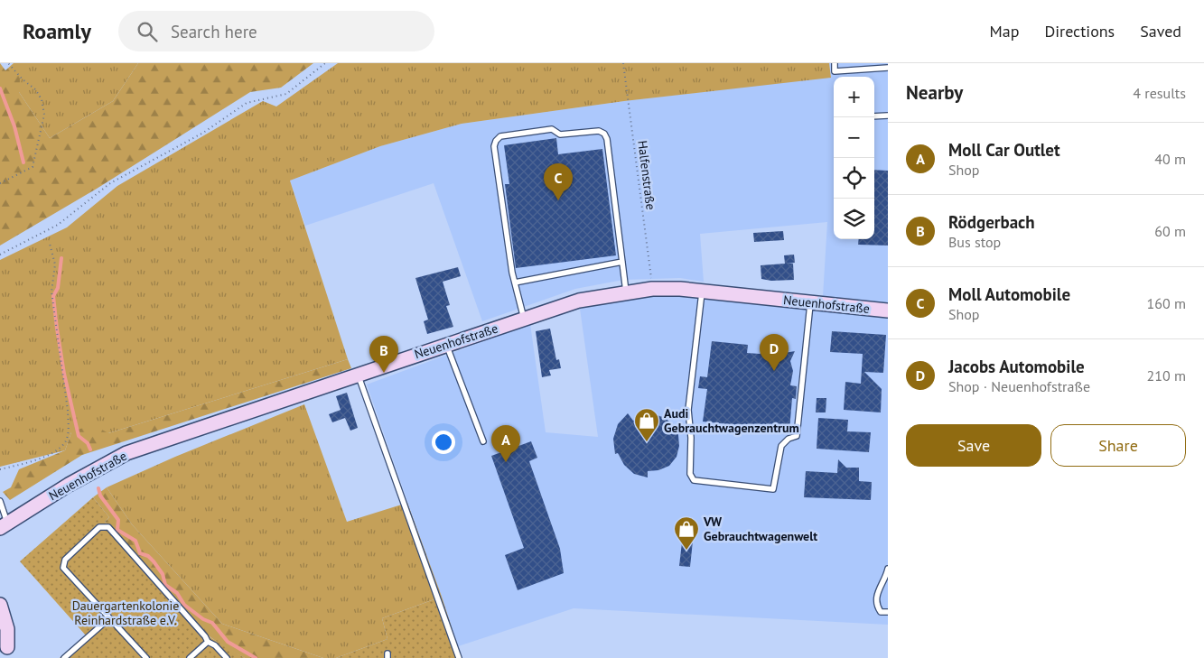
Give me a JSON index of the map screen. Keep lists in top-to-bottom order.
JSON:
{
  "streets": {
    "street": ["Neuenhofstraße"],
    "path": ["Halfenstraße"]
  },
  "crossings": [
    ["Halfenstraße", "Neuenhofstraße"]
  ],
  "parks": ["Dauergartenkolonie Reinhardstraße e.V."],
  "places": {
    "shop": ["Audi Gebrauchtwagenzentrum", "VW Gebrauchtwagenwelt"]
  },
  "page": {
    "header": "Roamly",
    "search": "Search here",
    "nav": ["Map", "Directions", "Saved"],
    "heading": ["Nearby", "4 results"],
    "map_buttons": ["+", "−"],
    "list": [
      {
        "mark": "A",
        "name": "Moll Car Outlet",
        "note": "Shop",
        "value": "40 m"
      },
      {
        "mark": "B",
        "name": "Rödgerbach",
        "note": "Bus stop",
        "value": "60 m"
      },
      {
        "mark": "C",
        "name": "Moll Automobile",
        "note": "Shop",
        "value": "160 m"
      },
      {
        "mark": "D",
        "name": "Jacobs Automobile",
        "note": "Shop · Neuenhofstraße",
        "value": "210 m"
      }
    ],
    "pins": [
      "C",
      "D",
      "B",
      "A"
    ],
    "buttons": ["Save", "Share"]
  }
}
